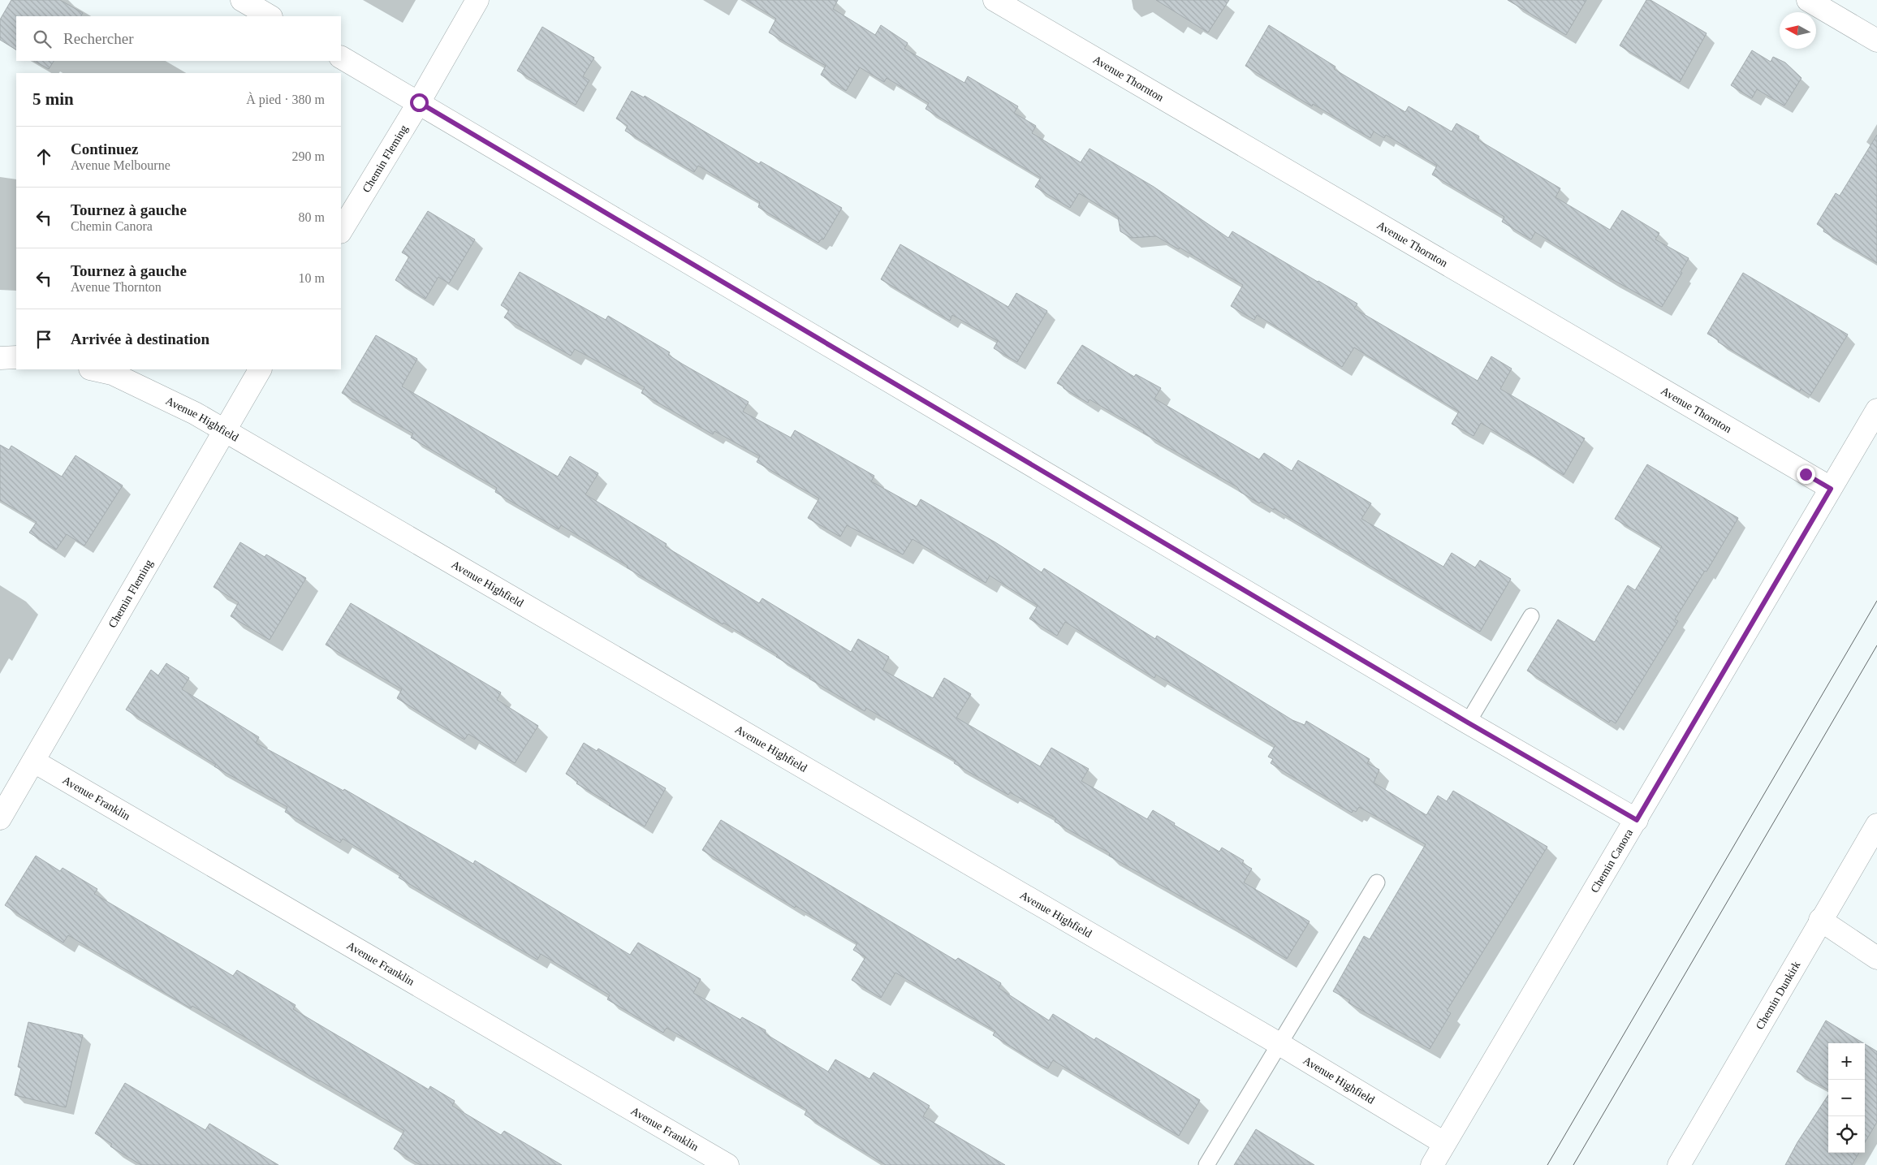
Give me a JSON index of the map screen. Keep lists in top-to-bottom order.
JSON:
{
  "streets": {
    "street": [
      "Avenue Thornton",
      "Chemin Fleming",
      "Avenue Highfield",
      "Avenue Franklin",
      "Chemin Canora",
      "Chemin Dunkirk"
    ]
  },
  "crossings": [
    ["Avenue Thornton", "Chemin Canora"],
    ["Chemin Fleming", "Avenue Highfield"],
    ["Chemin Fleming", "Avenue Franklin"],
    ["Avenue Highfield", "Chemin Canora"]
  ],
  "north": "left",
  "page": {
    "search": "Rechercher",
    "heading": ["5 min", "À pied · 380 m"],
    "list": [
      ["Continuez", "Avenue Melbourne", "290 m"],
      ["Tournez à gauche", "Chemin Canora", "80 m"],
      ["Tournez à gauche", "Avenue Thornton", "10 m"],
      "Arrivée à destination"
    ],
    "map_buttons": ["+", "−"]
  }
}
